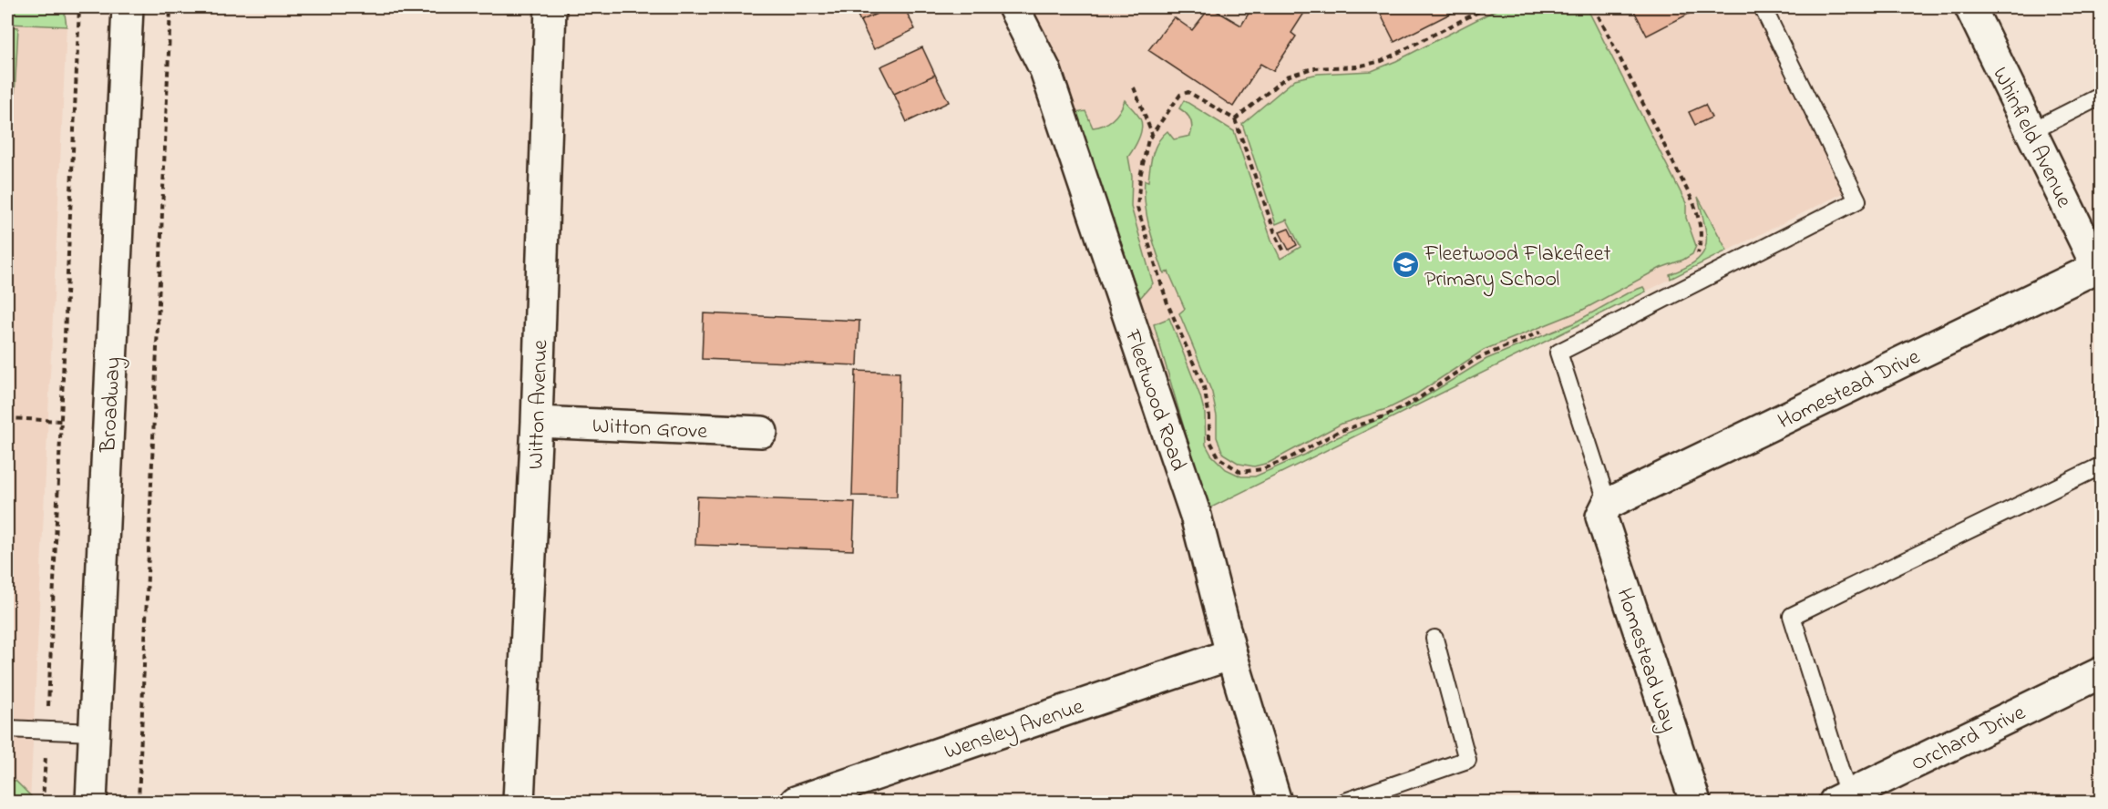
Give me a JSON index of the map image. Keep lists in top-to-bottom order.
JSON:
{
  "streets": {
    "street": [
      "Whinfield Avenue",
      "Homestead Drive",
      "Fleetwood Road",
      "Broadway",
      "Witton Avenue",
      "Witton Grove",
      "Homestead Way",
      "Wensley Avenue",
      "Orchard Drive"
    ]
  },
  "crossings": [
    ["Whinfield Avenue", "Homestead Drive"],
    ["Homestead Drive", "Homestead Way"],
    ["Fleetwood Road", "Wensley Avenue"],
    ["Witton Avenue", "Witton Grove"]
  ],
  "places": {
    "school or university": ["Fleetwood Flakefleet Primary School"]
  }
}
